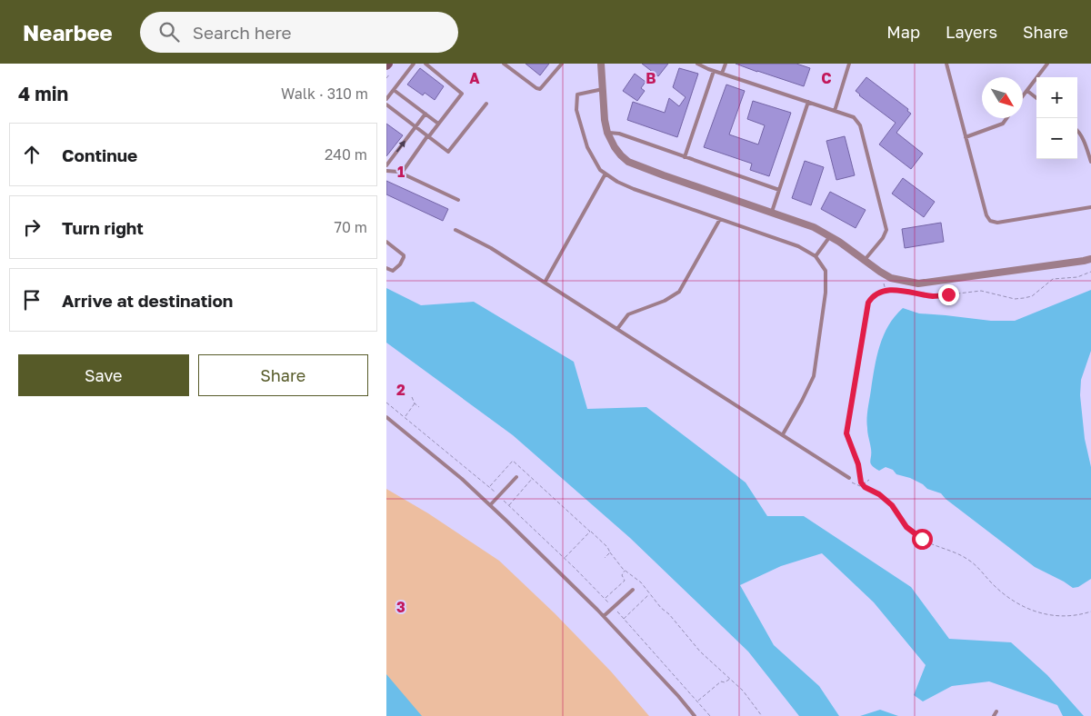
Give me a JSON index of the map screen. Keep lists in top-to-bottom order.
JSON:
{
  "north": "bottom right",
  "page": {
    "header": "Nearbee",
    "search": "Search here",
    "nav": ["Map", "Layers", "Share"],
    "heading": ["4 min", "Walk · 310 m"],
    "map_buttons": ["+", "−"],
    "list": [
      ["Continue", "240 m"],
      ["Turn right", "70 m"],
      "Arrive at destination"
    ],
    "buttons": ["Save", "Share"]
  },
  "grid": {
    "columns": ["A", "B", "C"],
    "rows": ["1", "2", "3"]
  }
}
